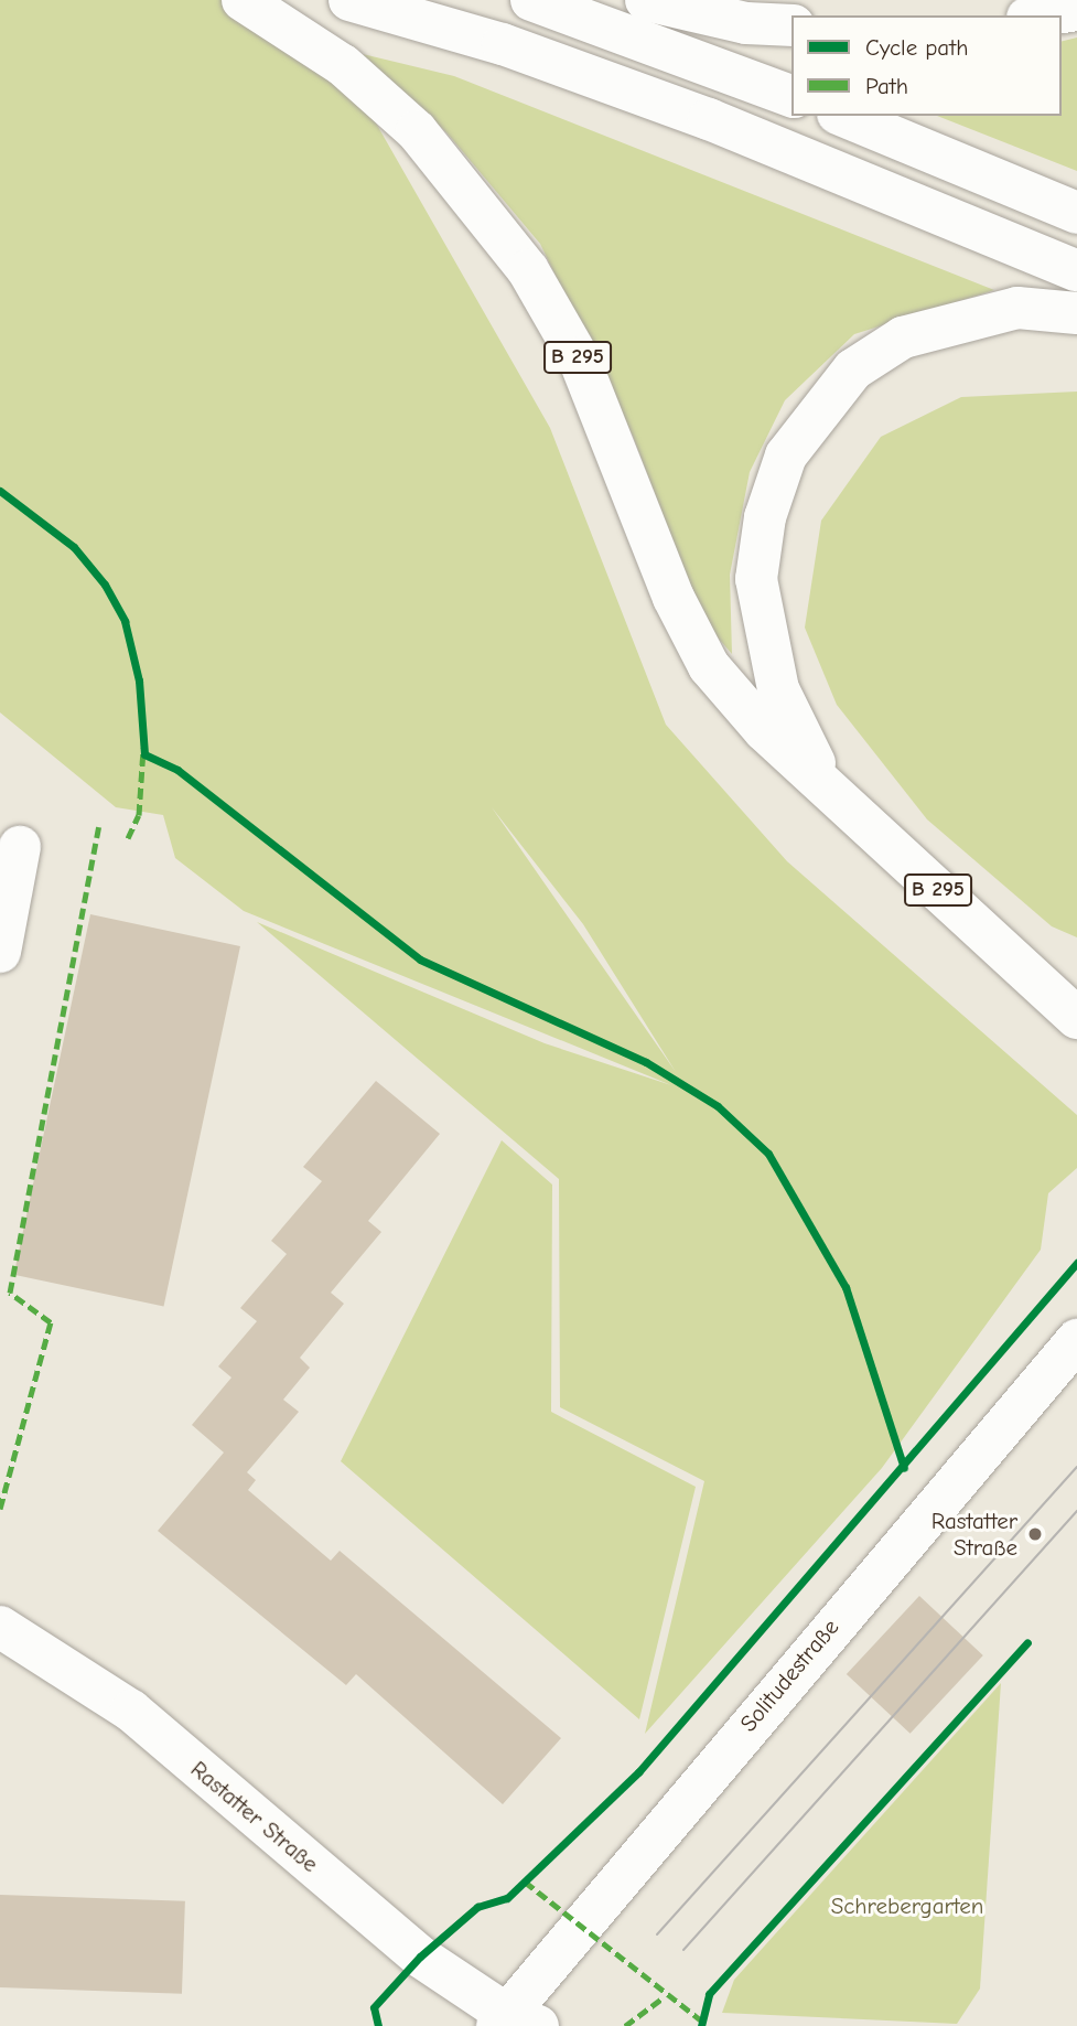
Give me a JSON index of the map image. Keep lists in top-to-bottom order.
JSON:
{
  "streets": {
    "main road": ["B 295", "Solitudestraße", "Rastatter Straße"]
  },
  "crossings": [
    ["Solitudestraße", "Rastatter Straße"]
  ],
  "parks": ["Schrebergarten"],
  "places": ["Rastatter Straße"],
  "legend": ["Cycle path", "Path"]
}
